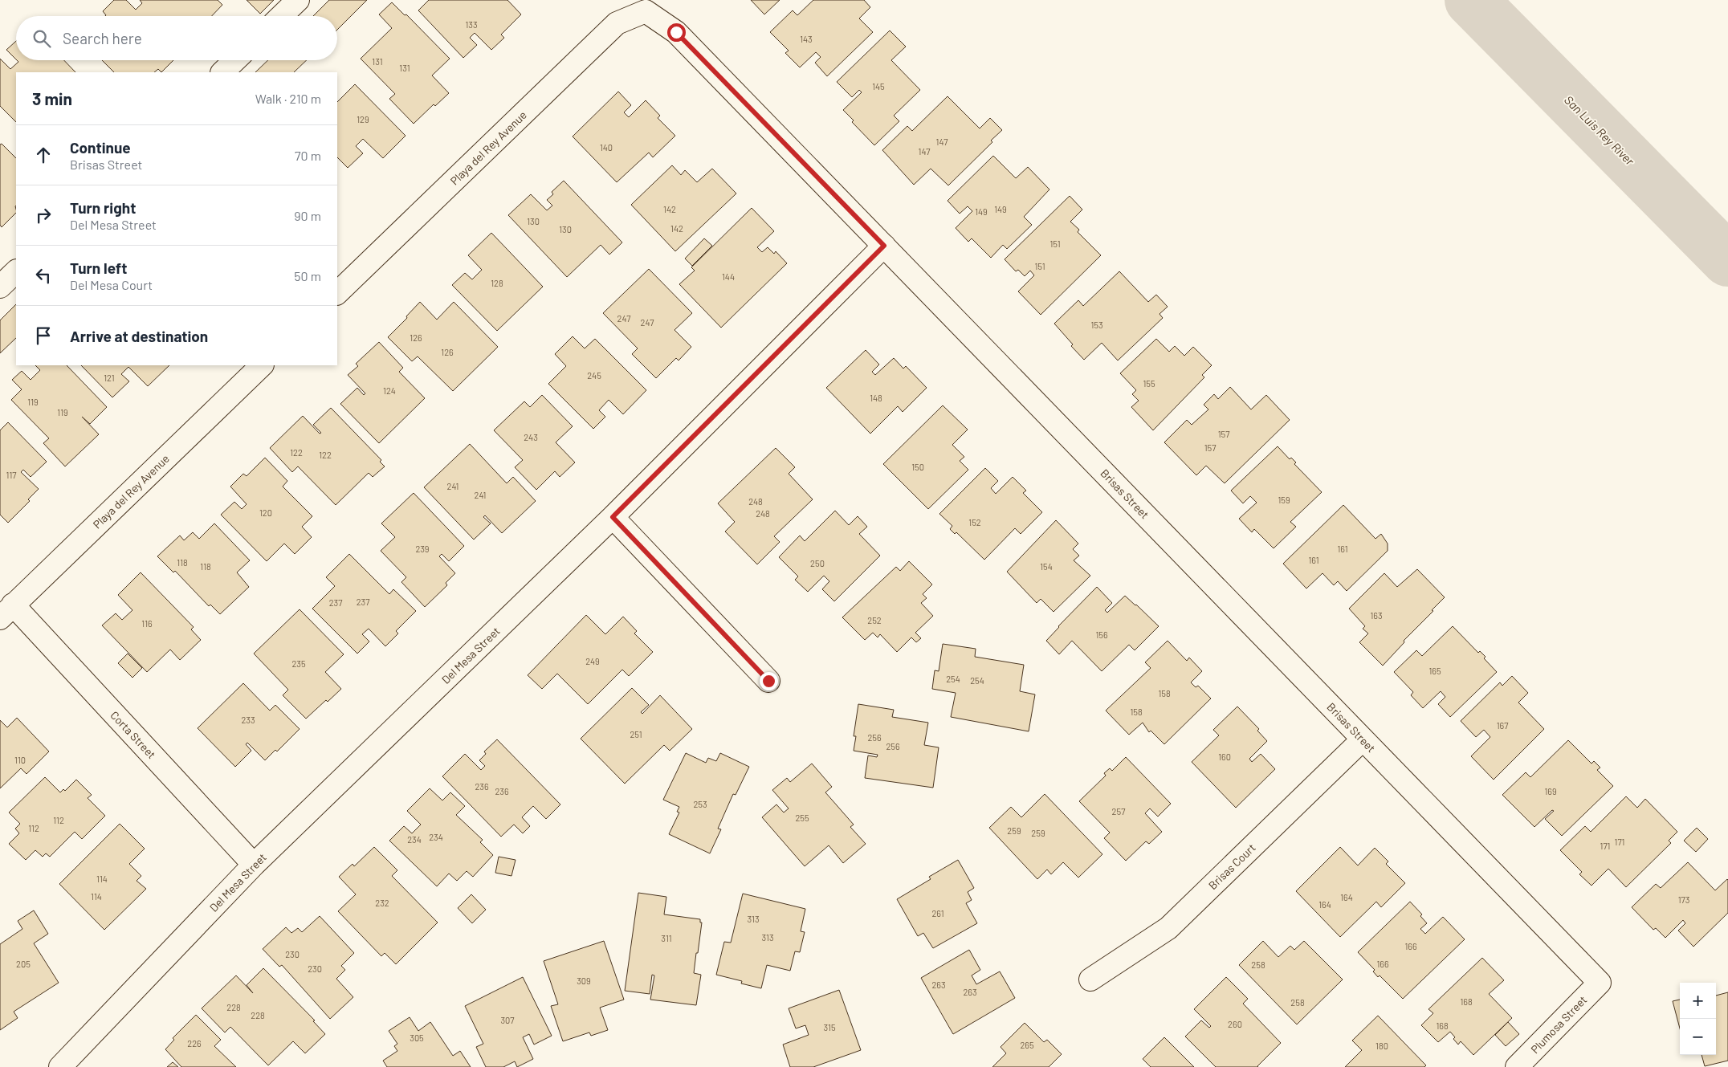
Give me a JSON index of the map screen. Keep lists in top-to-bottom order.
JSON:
{
  "streets": {
    "street": [
      "Playa del Rey Avenue",
      "Brisas Street",
      "Del Mesa Street",
      "Corta Street",
      "Brisas Court",
      "Plumosa Street"
    ]
  },
  "crossings": [
    ["Playa del Rey Avenue", "Brisas Street"],
    ["Playa del Rey Avenue", "Corta Street"],
    ["Brisas Street", "Del Mesa Street"],
    ["Brisas Street", "Brisas Court"],
    ["Brisas Street", "Plumosa Street"],
    ["Del Mesa Street", "Corta Street"]
  ],
  "water": ["San Luis Rey River"],
  "house_numbers": [
    "133",
    "143",
    "131",
    "131",
    "145",
    "129",
    "147",
    "140",
    "147",
    "142",
    "149",
    "149",
    "130",
    "142",
    "130",
    "151",
    "151",
    "144",
    "128",
    "247",
    "247",
    "153",
    "126",
    "126",
    "245",
    "121",
    "155",
    "124",
    "148",
    "119",
    "119",
    "157",
    "243",
    "157",
    "122",
    "122",
    "150",
    "117",
    "241",
    "241",
    "159",
    "248",
    "120",
    "248",
    "152",
    "239",
    "161",
    "161",
    "118",
    "250",
    "118",
    "154",
    "237",
    "237",
    "163",
    "252",
    "116",
    "156",
    "249",
    "235",
    "165",
    "254",
    "254",
    "158",
    "158",
    "233",
    "167",
    "251",
    "256",
    "256",
    "160",
    "110",
    "236",
    "236",
    "169",
    "253",
    "257",
    "255",
    "112",
    "112",
    "259",
    "259",
    "234",
    "234",
    "171",
    "171",
    "114",
    "114",
    "164",
    "173",
    "232",
    "164",
    "261",
    "313",
    "313",
    "311",
    "166",
    "230",
    "205",
    "166",
    "258",
    "230",
    "309",
    "263",
    "263",
    "168",
    "258",
    "228",
    "228",
    "307",
    "260",
    "168",
    "315",
    "305",
    "226",
    "265",
    "180"
  ],
  "page": {
    "search": "Search here",
    "heading": ["3 min", "Walk · 210 m"],
    "list": [
      ["Continue", "Brisas Street", "70 m"],
      ["Turn right", "Del Mesa Street", "90 m"],
      ["Turn left", "Del Mesa Court", "50 m"],
      "Arrive at destination"
    ],
    "map_buttons": ["+", "−"]
  }
}
